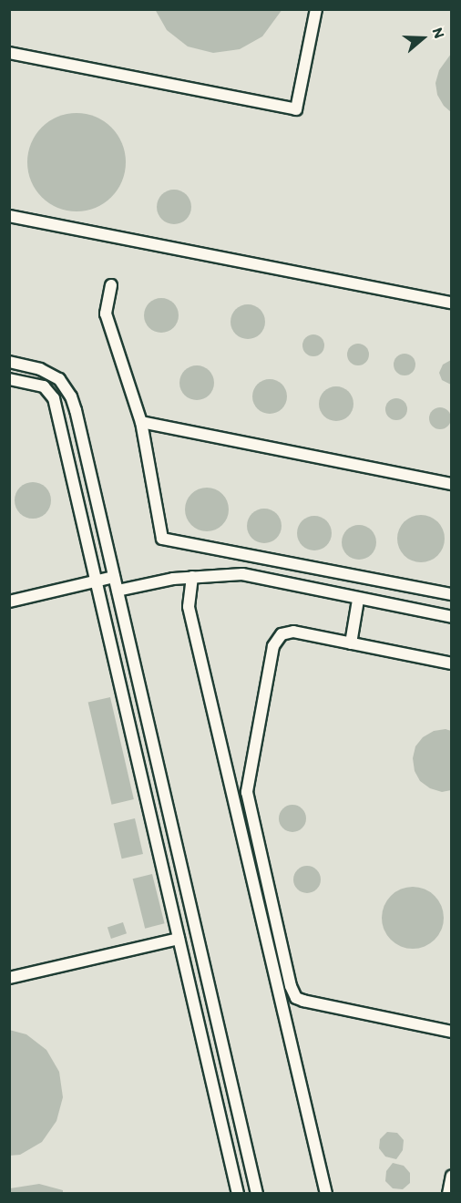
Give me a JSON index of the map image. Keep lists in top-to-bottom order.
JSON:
{
  "north": "right"
}
